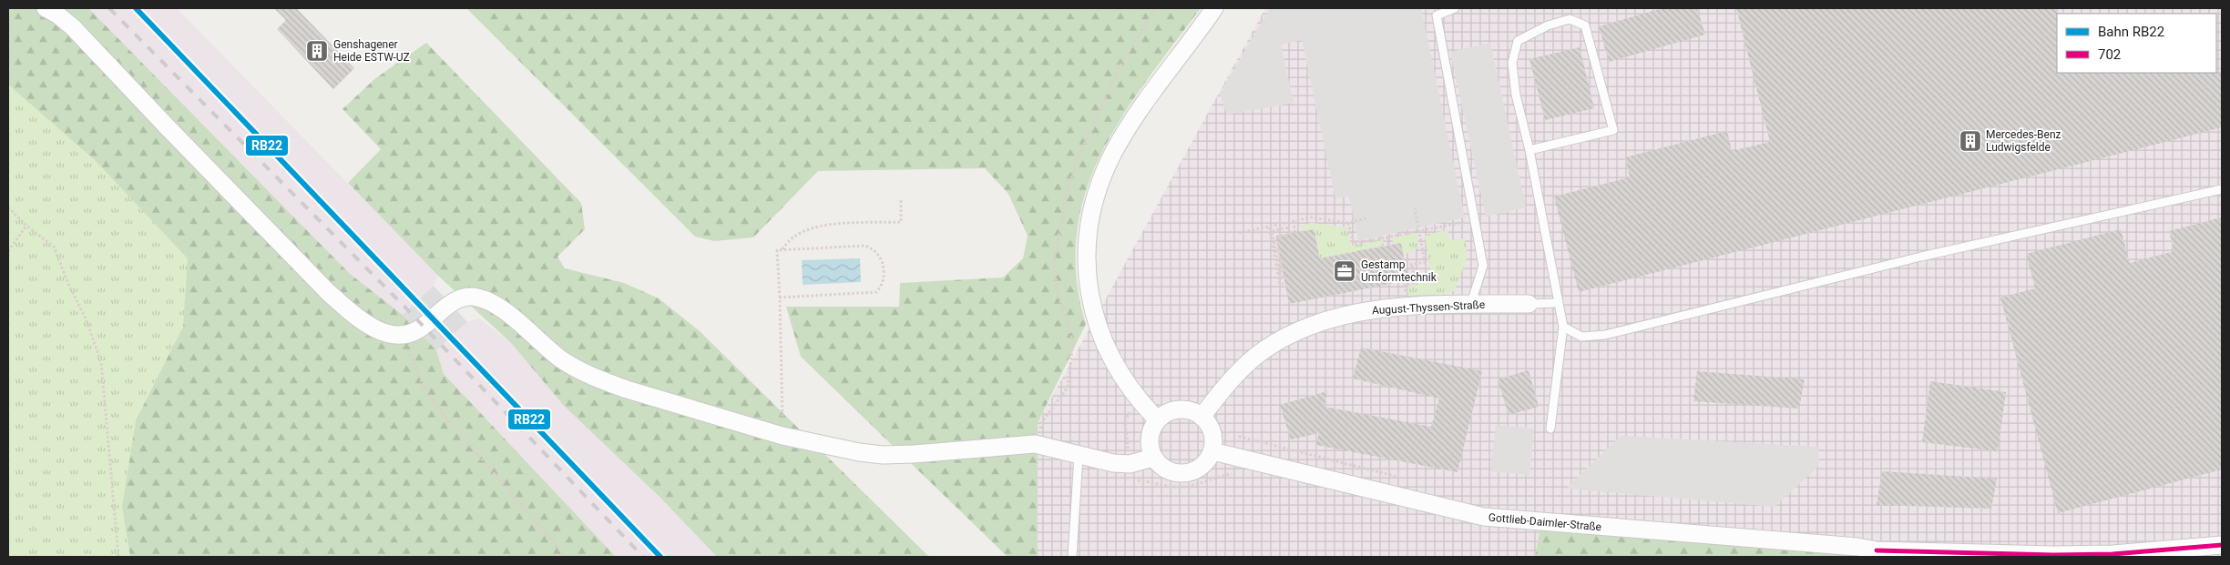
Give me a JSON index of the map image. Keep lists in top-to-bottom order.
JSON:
{
  "streets": {
    "street": ["August-Thyssen-Straße", "Gottlieb-Daimler-Straße"]
  },
  "crossings": [
    ["August-Thyssen-Straße", "Gottlieb-Daimler-Straße"]
  ],
  "places": {
    "building": ["Genshagener Heide ESTW-UZ", "Mercedes-Benz Ludwigsfelde"],
    "office": ["Gestamp Umformtechnik"]
  },
  "lines": ["rail line RB22", "transit line 702"],
  "legend": ["Bahn RB22", "702"]
}
